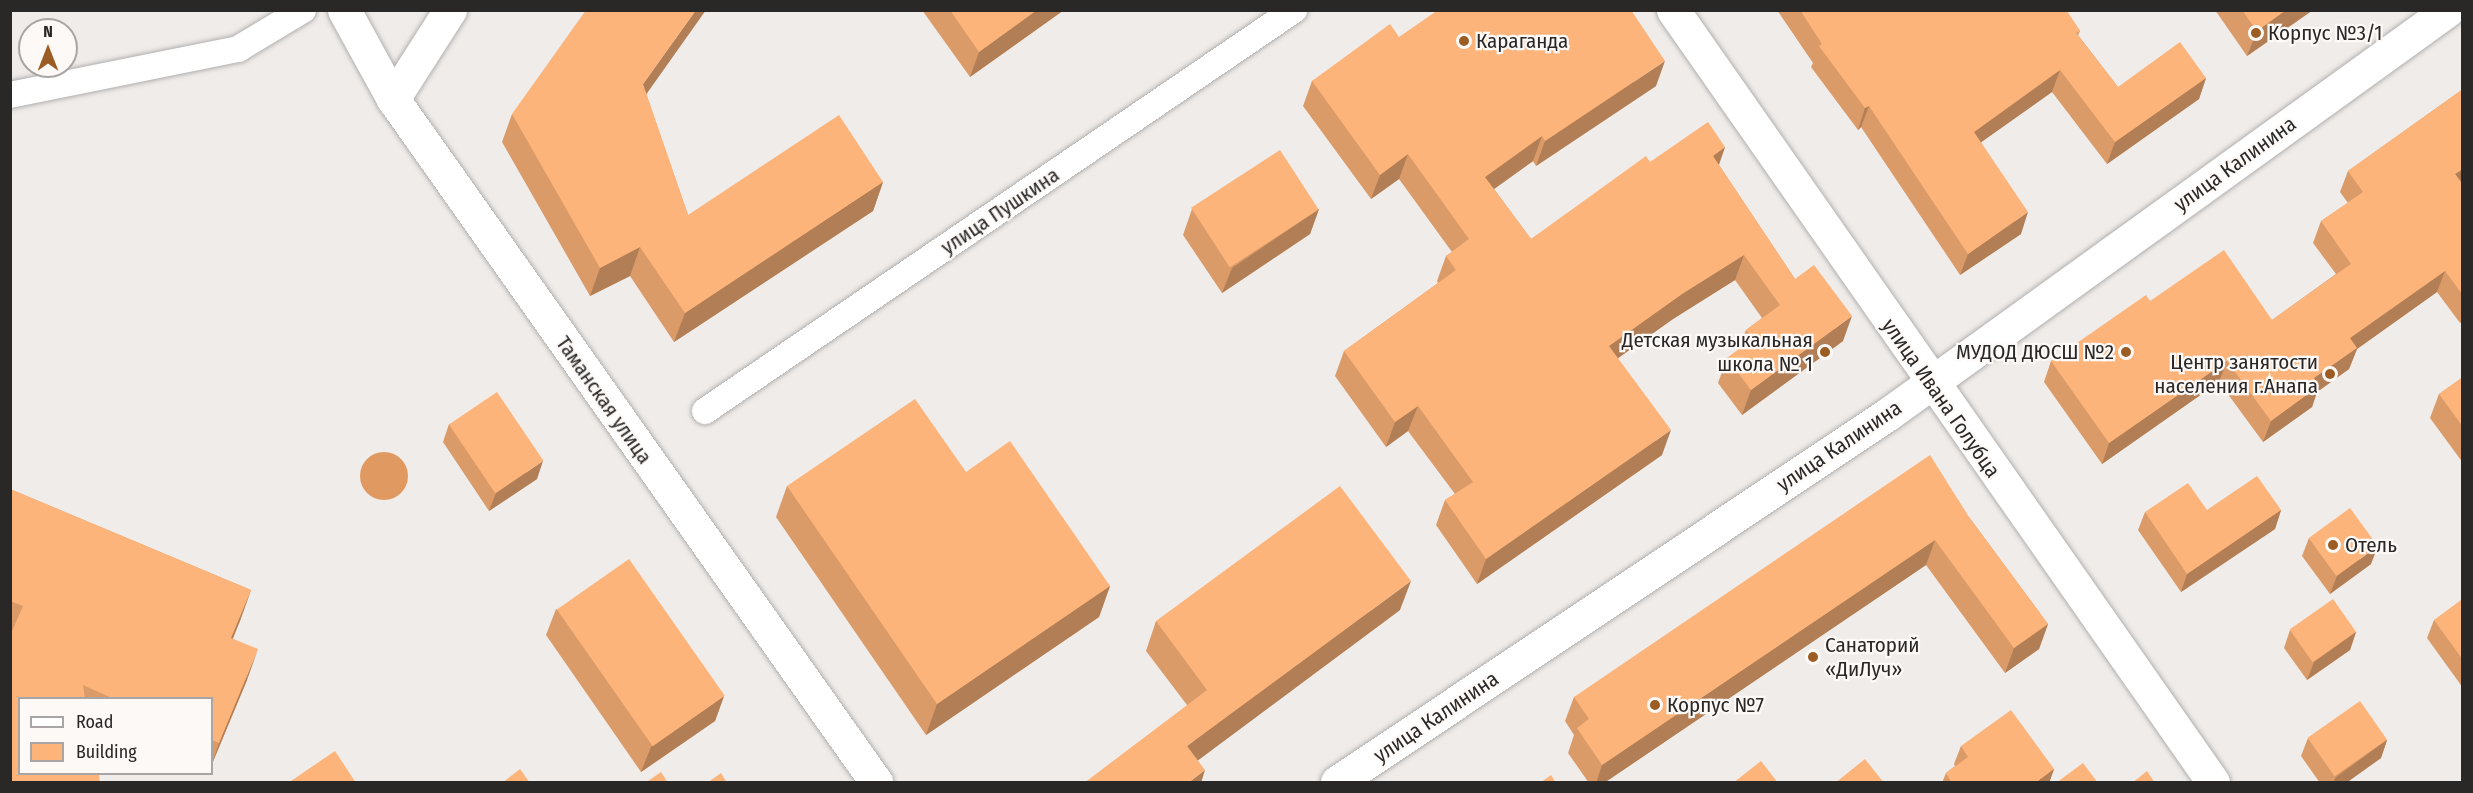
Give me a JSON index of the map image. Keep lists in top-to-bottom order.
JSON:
{
  "streets": {
    "street": [
      "улица Калинина",
      "улица Пушкина",
      "улица Ивана Голубца",
      "Таманская улица"
    ]
  },
  "crossings": [
    ["улица Калинина", "улица Ивана Голубца"]
  ],
  "places": [
    "Корпус №3/1",
    "Караганда",
    "Детская музыкальная школа № 1",
    "МУДОД ДЮСШ №2",
    "Центр занятости населения г.Анапа",
    "Отель",
    "Санаторий «ДиЛуч»",
    "Корпус №7"
  ],
  "legend": ["Road", "Building"],
  "north": "top"
}
